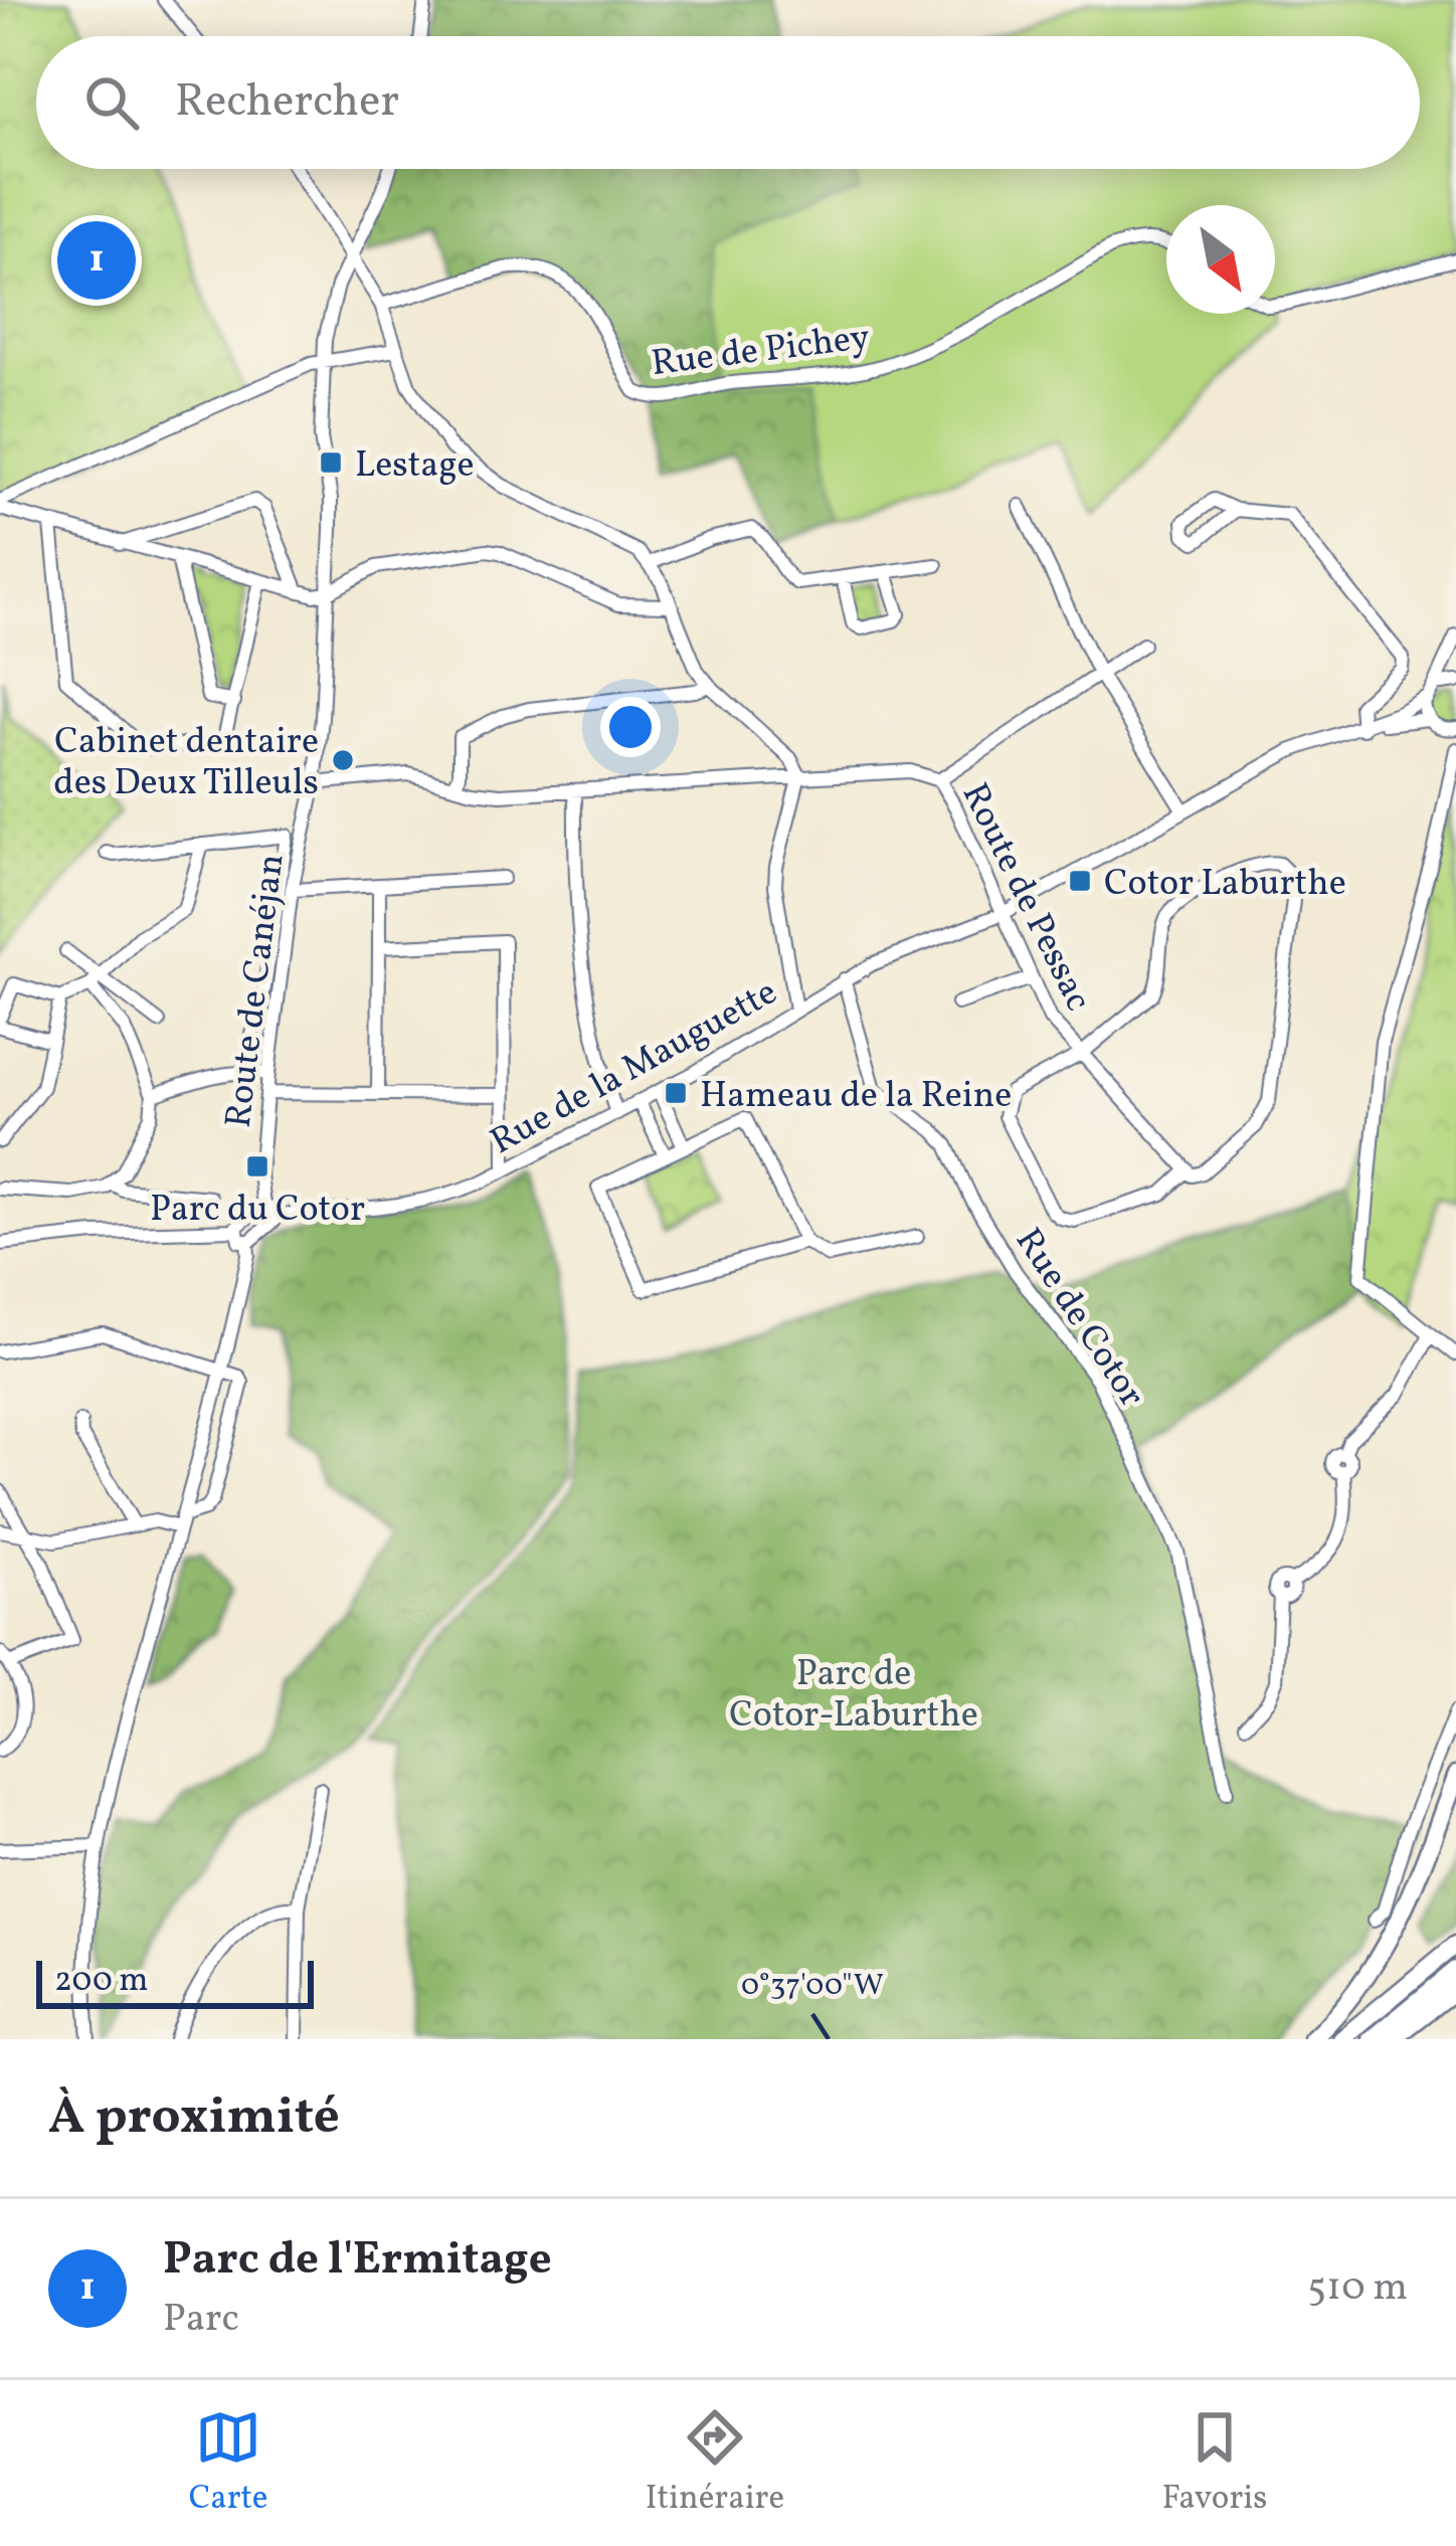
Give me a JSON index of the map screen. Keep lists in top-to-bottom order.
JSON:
{
  "streets": {
    "street": [
      "Rue de Pichey",
      "Route de Pessac",
      "Route de Canéjan",
      "Rue de la Mauguette",
      "Rue de Cotor"
    ]
  },
  "crossings": [
    ["Route de Pessac", "Route de Canéjan"],
    ["Route de Pessac", "Rue de la Mauguette"],
    ["Rue de la Mauguette", "Rue de Cotor"]
  ],
  "parks": ["Parc de Cotor-Laburthe"],
  "places": {
    "transit": [
      "Lestage",
      "Cotor Laburthe",
      "Hameau de la Reine",
      "Parc du Cotor"
    ],
    "other": ["Cabinet dentaire des Deux Tilleuls"]
  },
  "scale_bar": "200 m",
  "north": "bottom right",
  "page": {
    "search": "Rechercher",
    "pins": "1",
    "scale": "200 m",
    "heading": "À proximité",
    "list": [
      {
        "mark": "1",
        "name": "Parc de l'Ermitage",
        "note": "Parc",
        "value": "510 m"
      }
    ],
    "nav": ["Carte", "Itinéraire", "Favoris"]
  },
  "coordinates": ["0°37'00\"W"]
}
